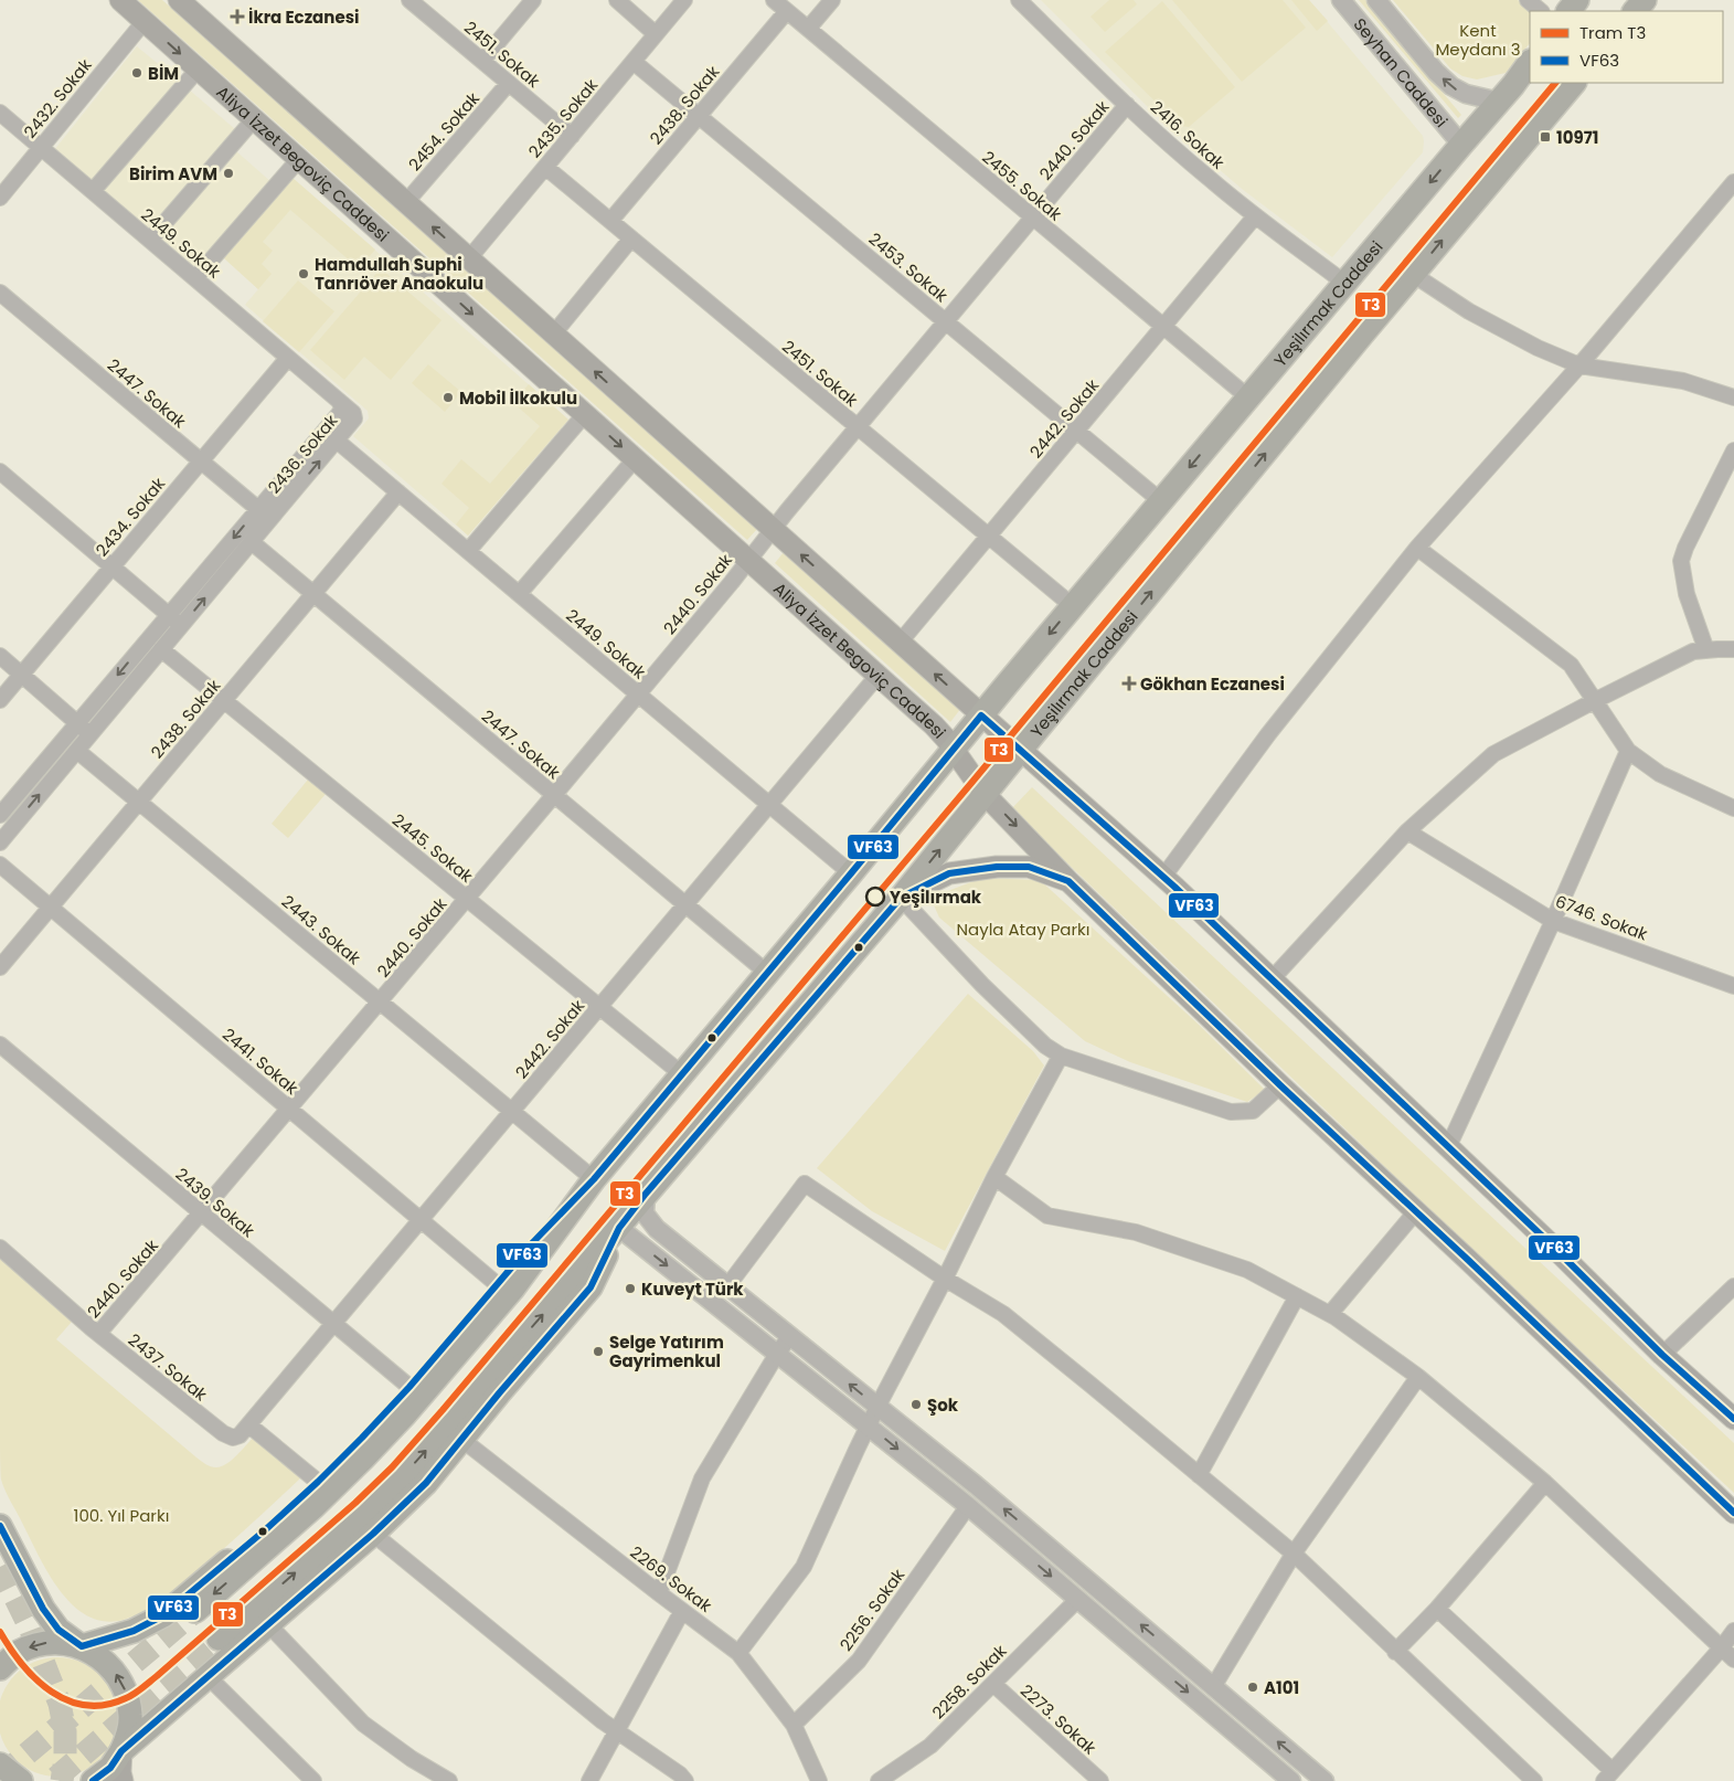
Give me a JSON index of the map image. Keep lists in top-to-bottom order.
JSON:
{
  "streets": {
    "main road": ["Aliya İzzet Begoviç Caddesi", "Yeşilırmak Caddesi"],
    "street": [
      "2451. Sokak",
      "Seyhan Caddesi",
      "2432. Sokak",
      "2438. Sokak",
      "2435. Sokak",
      "2454. Sokak",
      "2416. Sokak",
      "2440. Sokak",
      "2455. Sokak",
      "2449. Sokak",
      "2453. Sokak",
      "2447. Sokak",
      "2442. Sokak",
      "2436. Sokak",
      "2434. Sokak",
      "2445. Sokak",
      "6746. Sokak",
      "2443. Sokak",
      "2441. Sokak",
      "2439. Sokak",
      "2437. Sokak",
      "2269. Sokak",
      "2256. Sokak",
      "2258. Sokak",
      "2273. Sokak"
    ]
  },
  "crossings": [
    ["2451. Sokak", "2438. Sokak"],
    ["2451. Sokak", "2435. Sokak"],
    ["2451. Sokak", "2454. Sokak"],
    ["2451. Sokak", "2440. Sokak"],
    ["2451. Sokak", "Yeşilırmak Caddesi"],
    ["2451. Sokak", "2442. Sokak"],
    ["Seyhan Caddesi", "Yeşilırmak Caddesi"],
    ["2432. Sokak", "Aliya İzzet Begoviç Caddesi"],
    ["2432. Sokak", "2449. Sokak"],
    ["2438. Sokak", "2455. Sokak"],
    ["2438. Sokak", "2449. Sokak"],
    ["2438. Sokak", "2453. Sokak"],
    ["2438. Sokak", "2447. Sokak"],
    ["2438. Sokak", "2445. Sokak"],
    ["2438. Sokak", "2443. Sokak"],
    ["2438. Sokak", "2441. Sokak"],
    ["2435. Sokak", "2453. Sokak"],
    ["2416. Sokak", "2440. Sokak"],
    ["2416. Sokak", "Yeşilırmak Caddesi"],
    ["2416. Sokak", "2442. Sokak"],
    ["2440. Sokak", "Aliya İzzet Begoviç Caddesi"],
    ["2440. Sokak", "2455. Sokak"],
    ["2440. Sokak", "2449. Sokak"],
    ["2440. Sokak", "2453. Sokak"],
    ["2440. Sokak", "2447. Sokak"],
    ["2440. Sokak", "2445. Sokak"],
    ["2440. Sokak", "2443. Sokak"],
    ["2440. Sokak", "2441. Sokak"],
    ["2440. Sokak", "2439. Sokak"],
    ["2440. Sokak", "2437. Sokak"],
    ["Aliya İzzet Begoviç Caddesi", "Yeşilırmak Caddesi"],
    ["Aliya İzzet Begoviç Caddesi", "2442. Sokak"],
    ["2455. Sokak", "Yeşilırmak Caddesi"],
    ["2455. Sokak", "2442. Sokak"],
    ["2449. Sokak", "Yeşilırmak Caddesi"],
    ["2449. Sokak", "2442. Sokak"],
    ["2449. Sokak", "2436. Sokak"],
    ["2449. Sokak", "2434. Sokak"],
    ["2453. Sokak", "Yeşilırmak Caddesi"],
    ["2453. Sokak", "2442. Sokak"],
    ["Yeşilırmak Caddesi", "2447. Sokak"],
    ["Yeşilırmak Caddesi", "2445. Sokak"],
    ["Yeşilırmak Caddesi", "2443. Sokak"],
    ["2447. Sokak", "2442. Sokak"],
    ["2447. Sokak", "2436. Sokak"],
    ["2447. Sokak", "2434. Sokak"],
    ["2442. Sokak", "2445. Sokak"],
    ["2442. Sokak", "2443. Sokak"],
    ["2442. Sokak", "2441. Sokak"],
    ["2442. Sokak", "2439. Sokak"],
    ["2442. Sokak", "2437. Sokak"],
    ["2436. Sokak", "2445. Sokak"],
    ["2436. Sokak", "2443. Sokak"],
    ["2269. Sokak", "2256. Sokak"],
    ["2258. Sokak", "2273. Sokak"]
  ],
  "parks": ["Kent Meydanı 3", "Nayla Atay Parkı", "100. Yıl Parkı"],
  "places": {
    "health": ["İkra Eczanesi", "Gökhan Eczanesi"],
    "other": [
      "BİM",
      "Birim AVM",
      "Hamdullah Suphi Tanrıöver Anaokulu",
      "Mobil İlkokulu",
      "Yeşilırmak",
      "Kuveyt Türk",
      "Selge Yatırım Gayrimenkul",
      "Şok",
      "A101"
    ],
    "transit": ["10971"]
  },
  "lines": ["tram line T3", "transit line VF63"],
  "legend": ["Tram T3", "VF63"]
}
